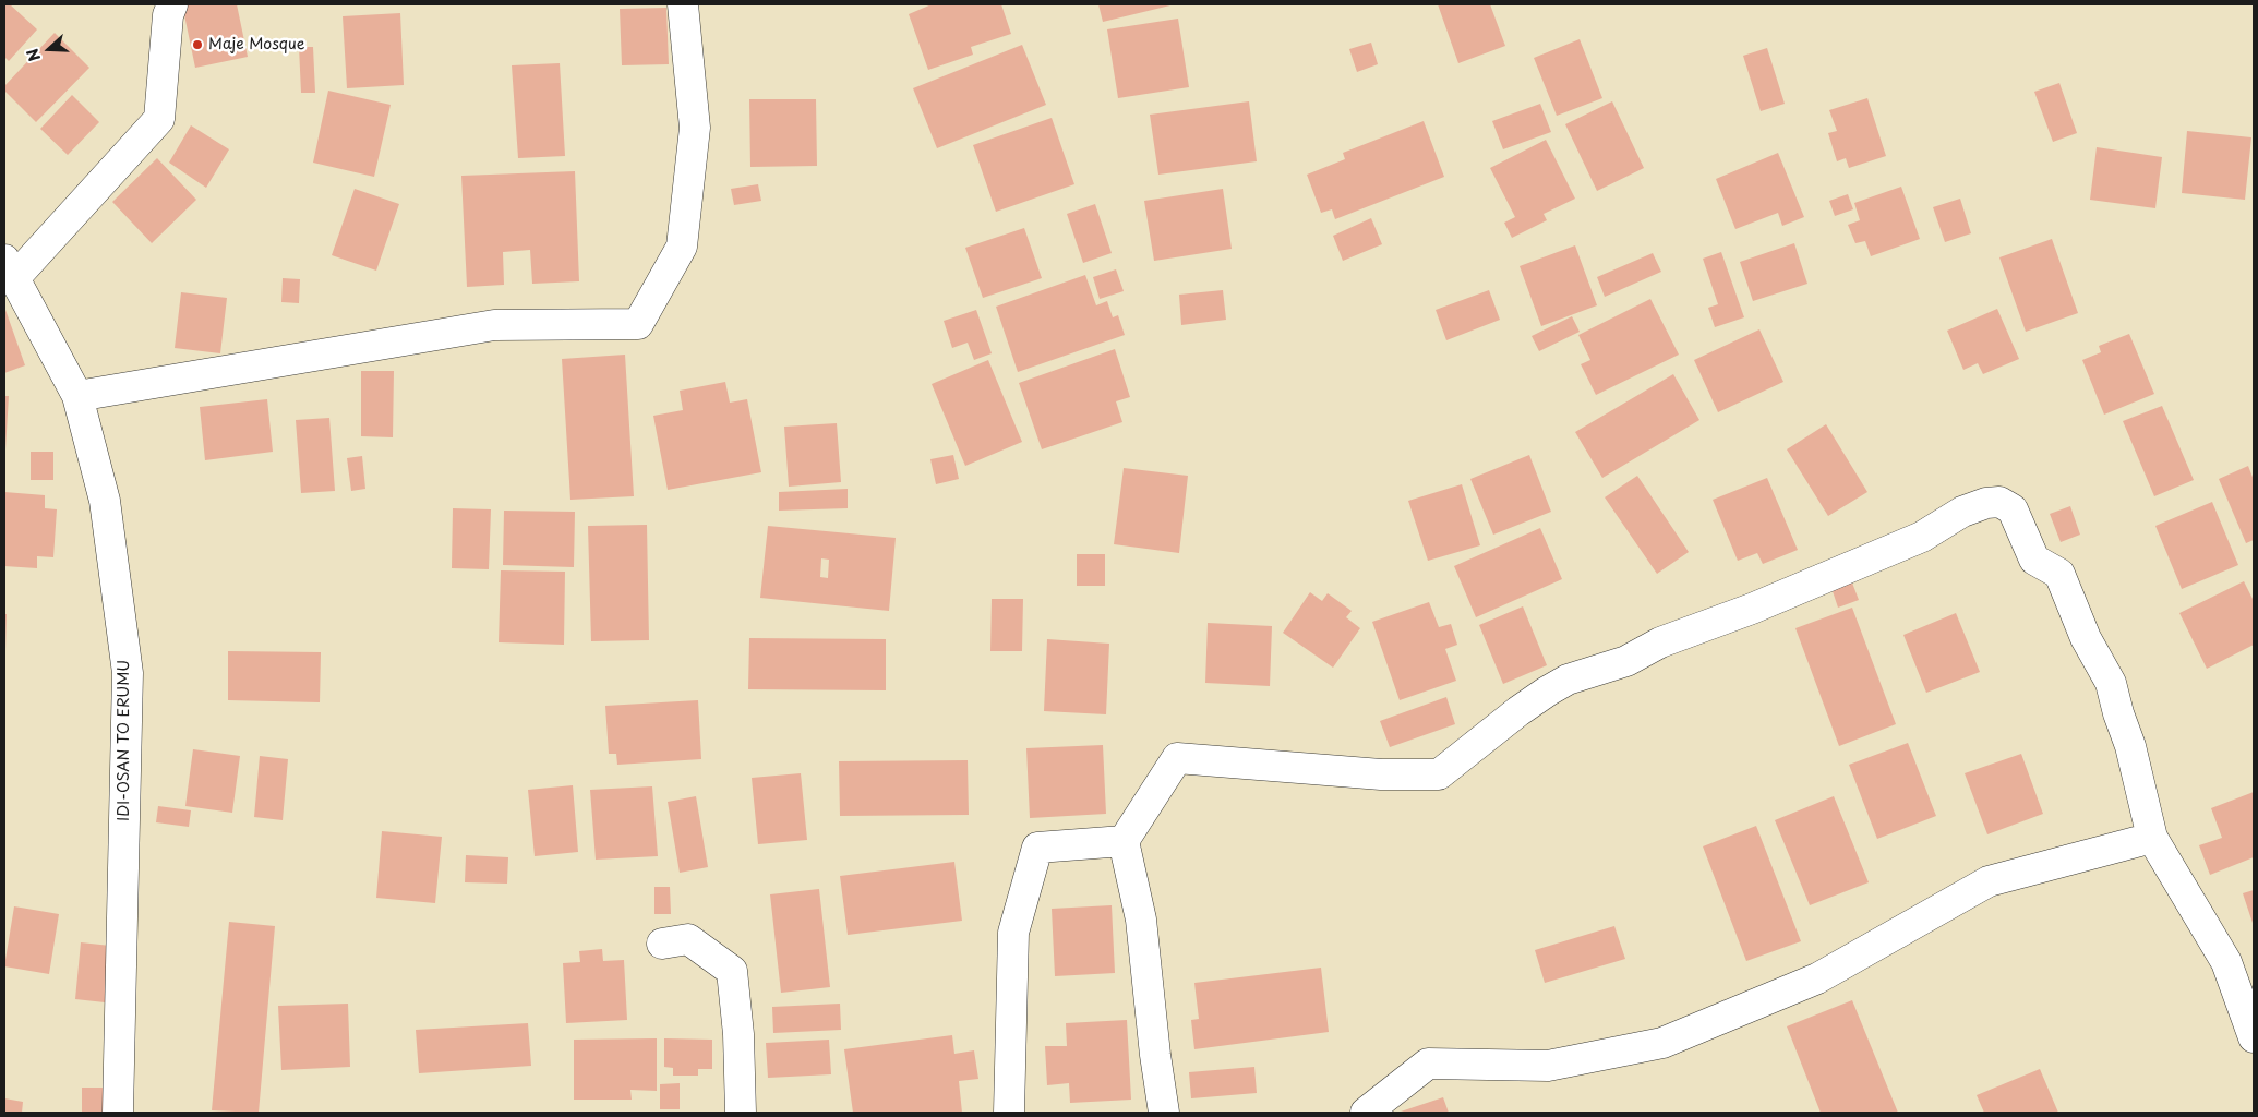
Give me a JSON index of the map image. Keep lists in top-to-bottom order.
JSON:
{
  "streets": {
    "street": ["IDI-OSAN TO ERUMU"]
  },
  "places": ["Maje Mosque"],
  "north": "left"
}
